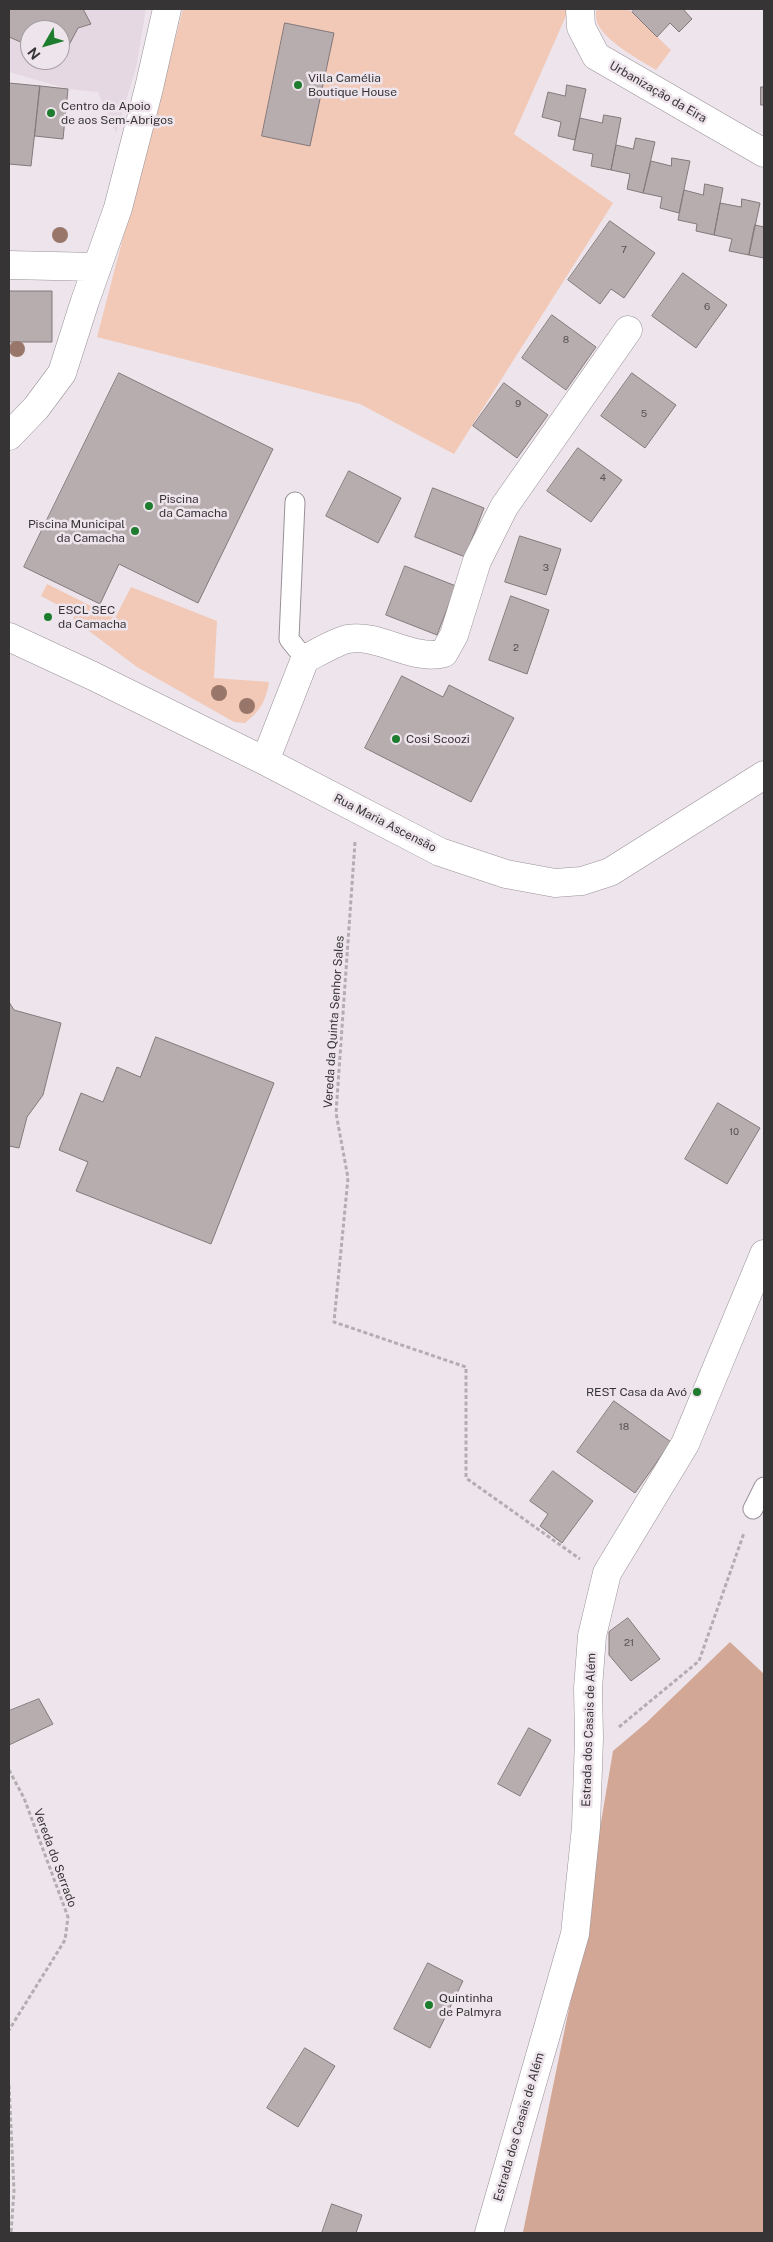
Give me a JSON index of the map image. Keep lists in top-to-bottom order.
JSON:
{
  "streets": {
    "street": ["Urbanização da Eira", "Rua Maria Ascensão", "Estrada dos Casais de Além"],
    "path": ["Vereda da Quinta Senhor Sales", "Vereda do Serrado"]
  },
  "crossings": [
    ["Rua Maria Ascensão", "Vereda da Quinta Senhor Sales"],
    ["Vereda da Quinta Senhor Sales", "Estrada dos Casais de Além"]
  ],
  "places": [
    "Villa Camélia Boutique House",
    "Centro da Apoio de aos Sem-Abrigos",
    "Piscina da Camacha",
    "Piscina Municipal da Camacha",
    "ESCL SEC da Camacha",
    "Cosi Scoozi",
    "REST Casa da Avó",
    "Quintinha de Palmyra"
  ],
  "house_numbers": [
    "7",
    "6",
    "8",
    "9",
    "5",
    "4",
    "3",
    "2",
    "10",
    "18",
    "21"
  ],
  "north": "bottom left"
}
